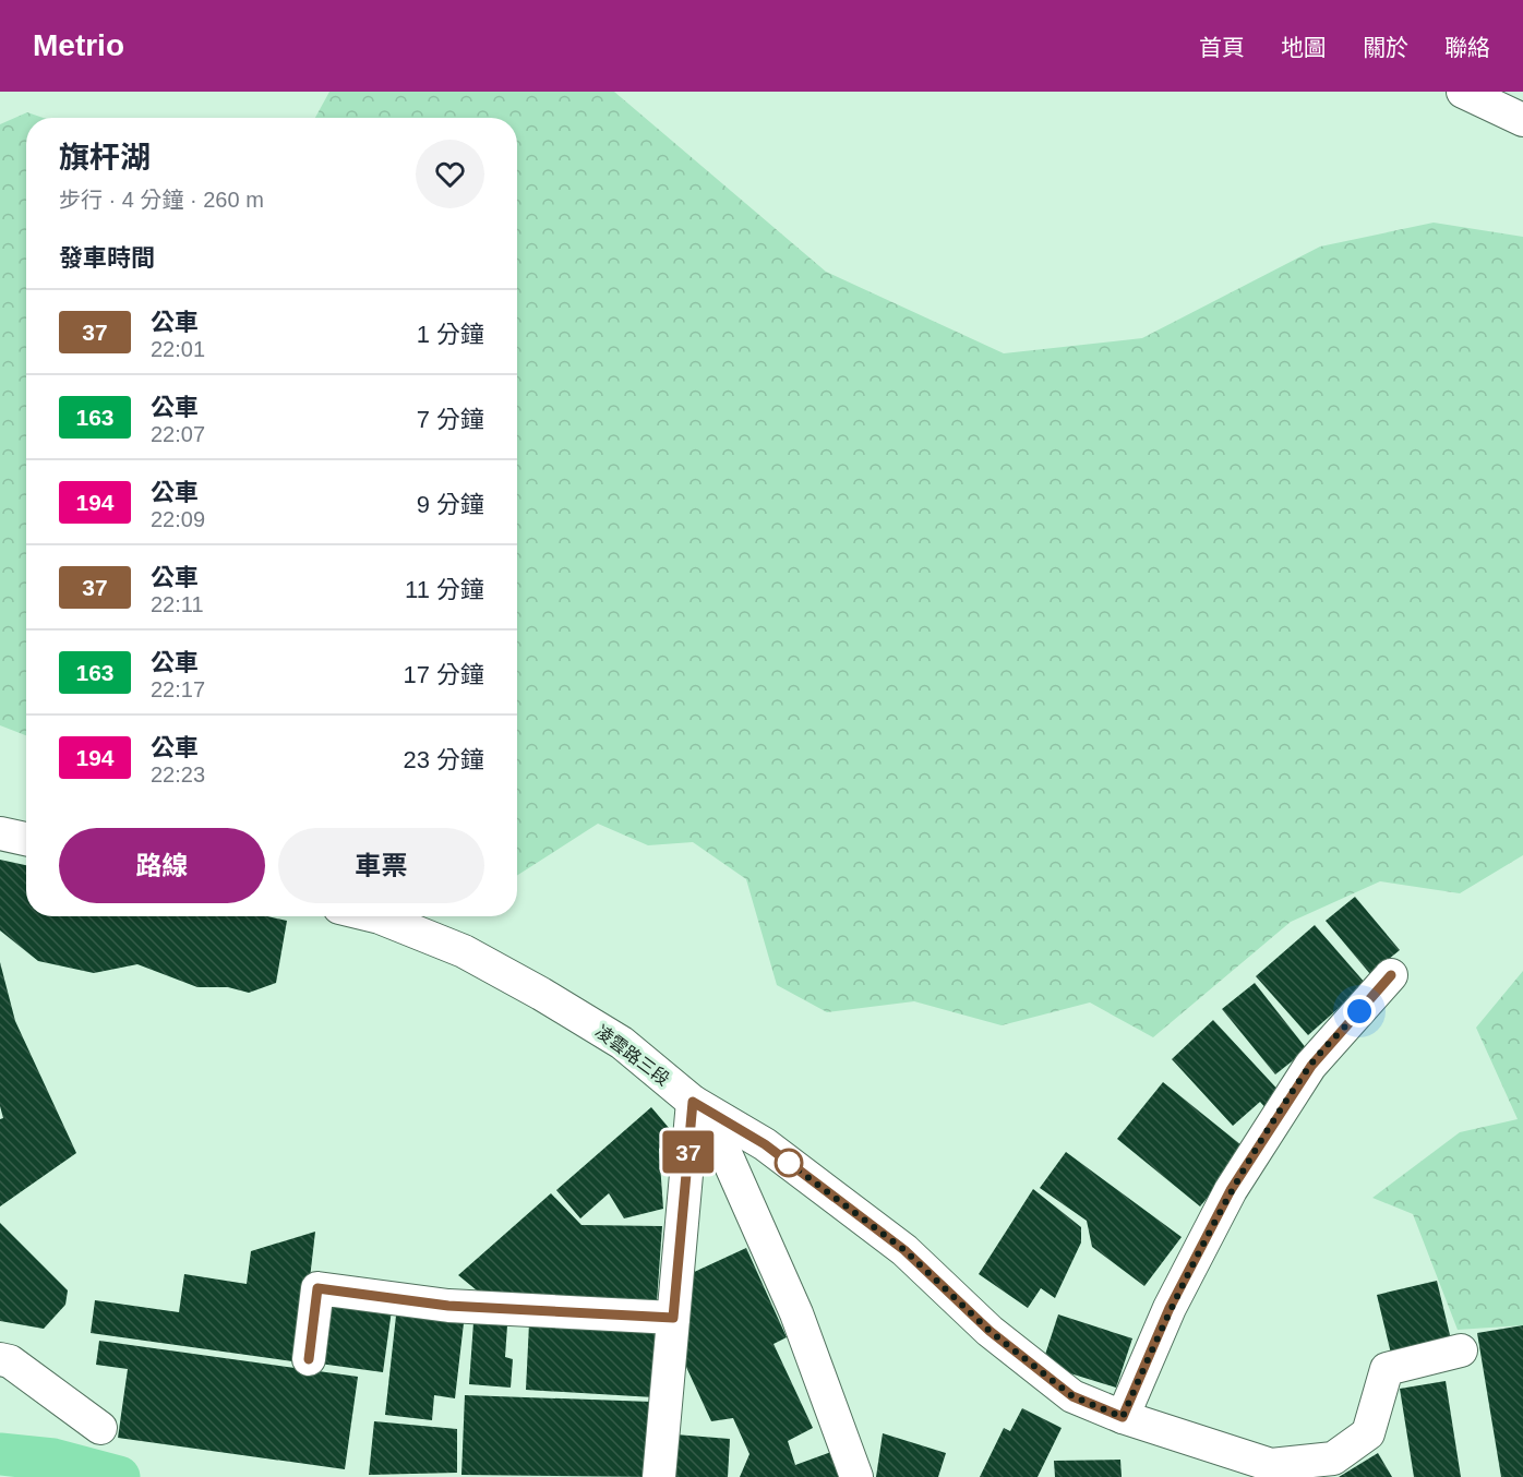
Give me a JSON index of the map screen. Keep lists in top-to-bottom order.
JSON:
{
  "streets": {
    "street": ["凌雲路三段"]
  },
  "lines": ["bus line 37"],
  "page": {
    "header": "Metrio",
    "nav": [
      "首頁",
      "地圖",
      "關於",
      "聯絡"
    ],
    "on_map": "37",
    "heading": [
      ["旗杆湖", "步行 · 4 分鐘 · 260 m"],
      "發車時間"
    ],
    "list": [
      {
        "mark": "37",
        "name": "公車",
        "note": "22:01",
        "value": "1 分鐘"
      },
      {
        "mark": "163",
        "name": "公車",
        "note": "22:07",
        "value": "7 分鐘"
      },
      {
        "mark": "194",
        "name": "公車",
        "note": "22:09",
        "value": "9 分鐘"
      },
      {
        "mark": "37",
        "name": "公車",
        "note": "22:11",
        "value": "11 分鐘"
      },
      {
        "mark": "163",
        "name": "公車",
        "note": "22:17",
        "value": "17 分鐘"
      },
      {
        "mark": "194",
        "name": "公車",
        "note": "22:23",
        "value": "23 分鐘"
      }
    ],
    "buttons": ["路線", "車票"]
  }
}
